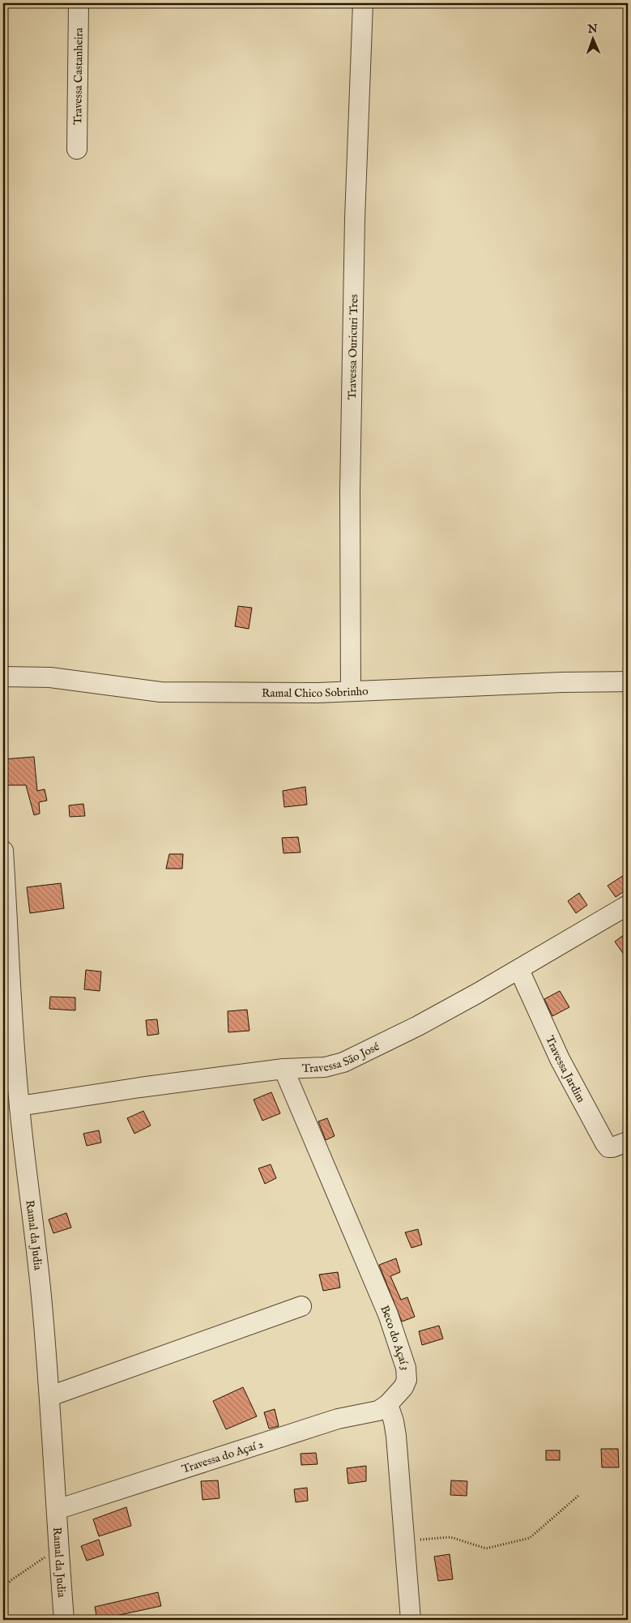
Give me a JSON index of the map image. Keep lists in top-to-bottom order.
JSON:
{
  "streets": {
    "street": [
      "Travessa Castanheira",
      "Travessa Ouricuri Tres",
      "Ramal Chico Sobrinho",
      "Travessa São José",
      "Travessa Jardim",
      "Ramal da Judia",
      "Beco do Açaí 3",
      "Travessa do Açaí 2"
    ]
  },
  "crossings": [
    ["Travessa Ouricuri Tres", "Ramal Chico Sobrinho"],
    ["Travessa São José", "Travessa Jardim"],
    ["Travessa São José", "Ramal da Judia"],
    ["Travessa São José", "Beco do Açaí 3"],
    ["Ramal da Judia", "Travessa do Açaí 2"],
    ["Beco do Açaí 3", "Travessa do Açaí 2"]
  ],
  "north": "top"
}
